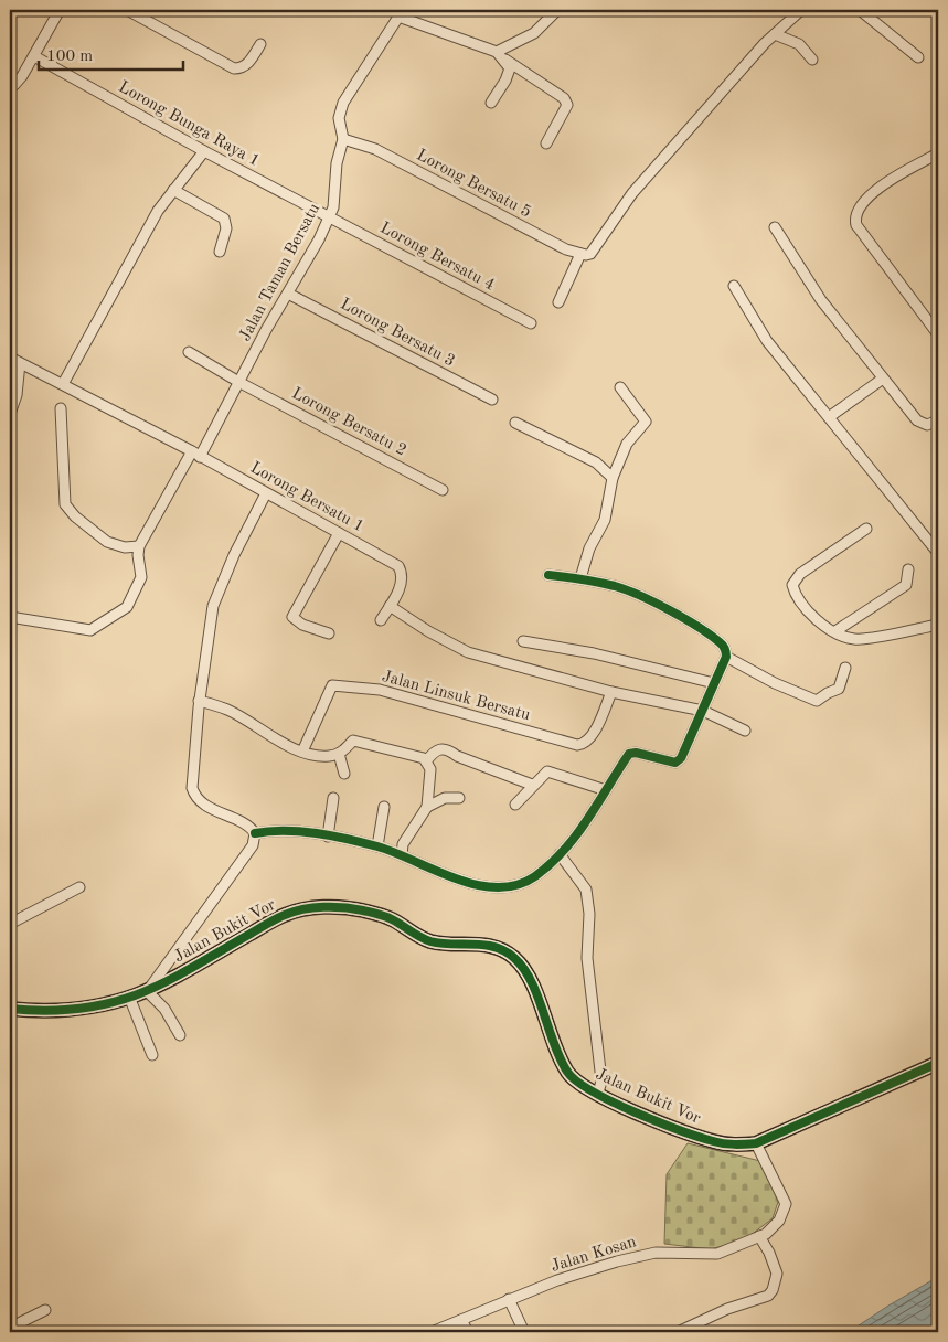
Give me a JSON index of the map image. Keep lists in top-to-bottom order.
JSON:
{
  "streets": {
    "street": [
      "Lorong Bunga Raya 1",
      "Lorong Bersatu 5",
      "Lorong Bersatu 4",
      "Jalan Taman Bersatu",
      "Lorong Bersatu 3",
      "Lorong Bersatu 2",
      "Lorong Bersatu 1",
      "Jalan Linsuk Bersatu",
      "Jalan Bukit Vor",
      "Jalan Kosan"
    ]
  },
  "crossings": [
    ["Lorong Bunga Raya 1", "Lorong Bersatu 4"],
    ["Lorong Bunga Raya 1", "Jalan Taman Bersatu"],
    ["Lorong Bersatu 5", "Jalan Taman Bersatu"],
    ["Lorong Bersatu 4", "Jalan Taman Bersatu"],
    ["Jalan Taman Bersatu", "Lorong Bersatu 3"],
    ["Jalan Taman Bersatu", "Lorong Bersatu 2"],
    ["Jalan Taman Bersatu", "Lorong Bersatu 1"],
    ["Jalan Bukit Vor", "Jalan Kosan"]
  ],
  "scale_bar": "100 m"
}
